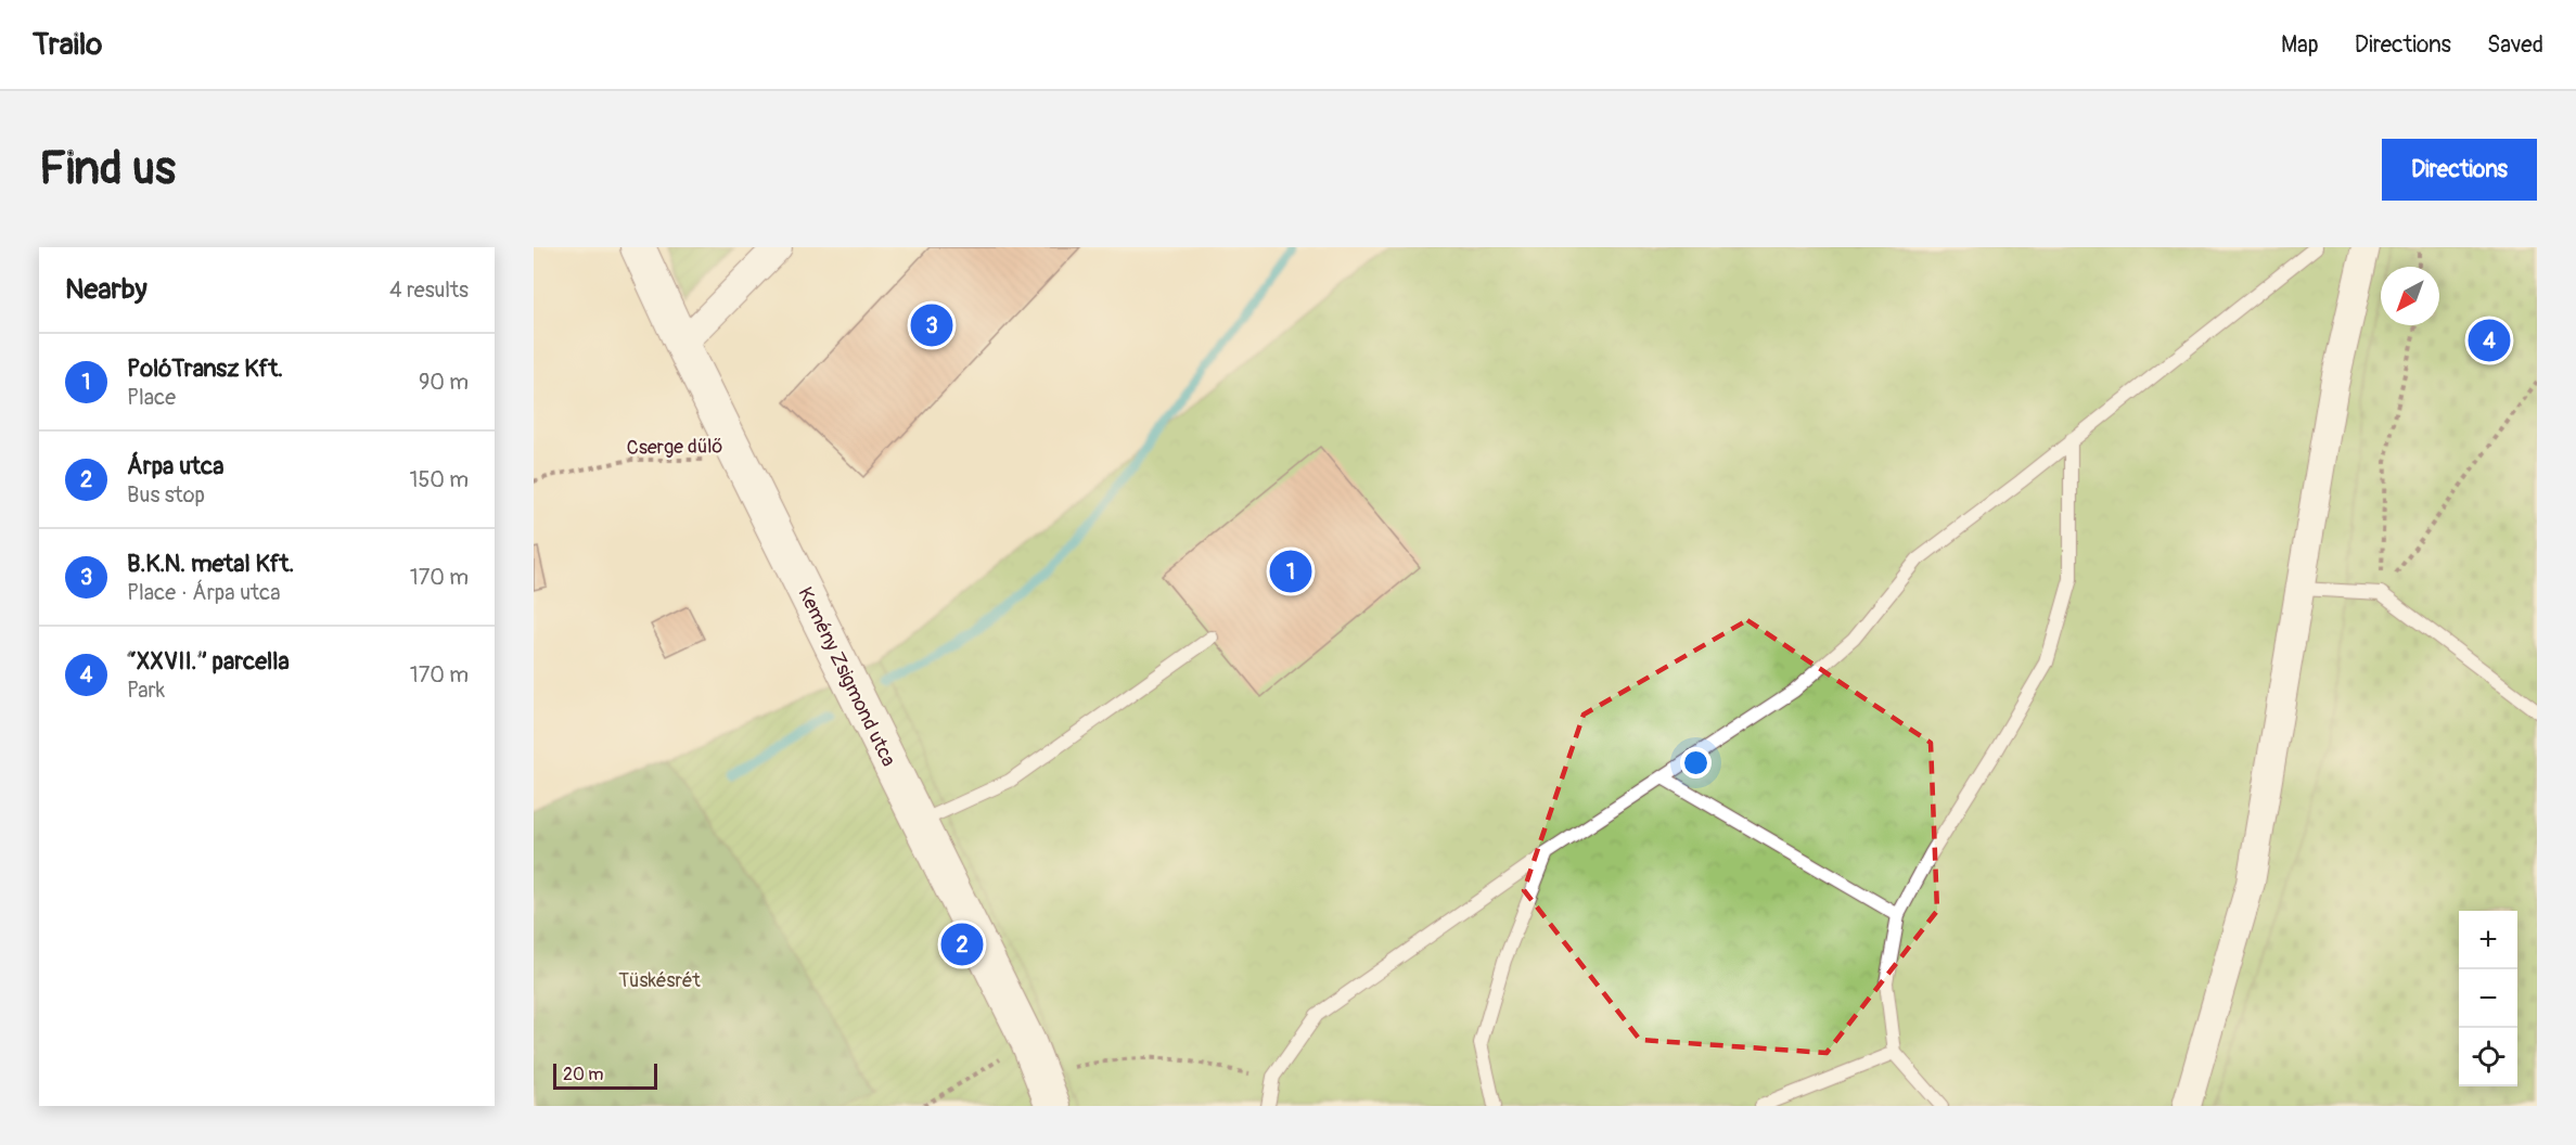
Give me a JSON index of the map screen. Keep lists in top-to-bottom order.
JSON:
{
  "streets": {
    "street": ["Kemény Zsigmond utca"],
    "path": ["Cserge dűlő"]
  },
  "crossings": [
    ["Cserge dűlő", "Kemény Zsigmond utca"]
  ],
  "parks": ["Tüskésrét"],
  "scale_bar": "20 m",
  "north": "bottom left",
  "page": {
    "header": "Trailo",
    "nav": ["Map", "Directions", "Saved"],
    "buttons": "Directions",
    "title": "Find us",
    "heading": ["Nearby", "4 results"],
    "pins": [
      "3",
      "4",
      "1",
      "2"
    ],
    "list": [
      {
        "mark": "1",
        "name": "PolóTransz Kft.",
        "note": "Place",
        "value": "90 m"
      },
      {
        "mark": "2",
        "name": "Árpa utca",
        "note": "Bus stop",
        "value": "150 m"
      },
      {
        "mark": "3",
        "name": "B.K.N. metal Kft.",
        "note": "Place · Árpa utca",
        "value": "170 m"
      },
      {
        "mark": "4",
        "name": "“XXVII.” parcella",
        "note": "Park",
        "value": "170 m"
      }
    ],
    "map_buttons": ["+", "−"],
    "scale": "20 m"
  }
}
